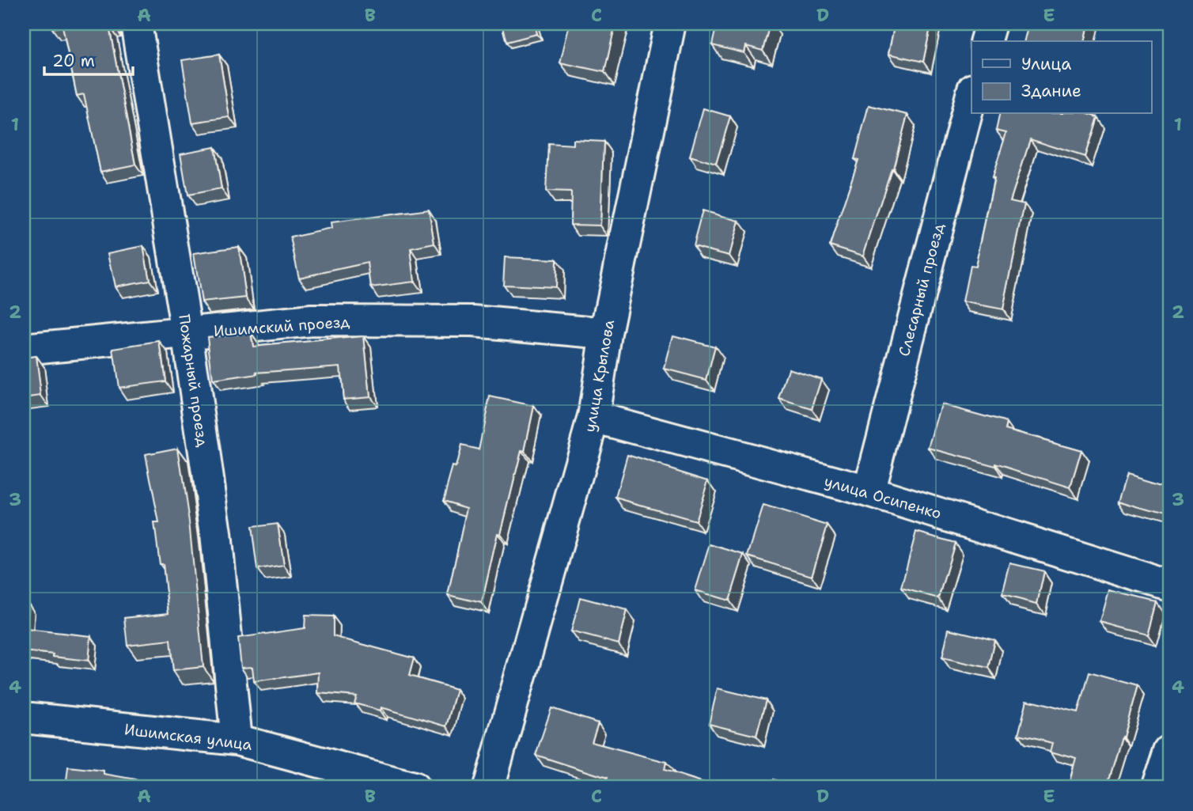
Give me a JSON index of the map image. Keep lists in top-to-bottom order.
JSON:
{
  "streets": {
    "street": [
      "Слесарный проезд",
      "Ишимский проезд",
      "улица Крылова",
      "Пожарный проезд",
      "улица Осипенко",
      "Ишимская улица"
    ]
  },
  "crossings": [
    ["Слесарный проезд", "улица Осипенко"],
    ["Ишимский проезд", "улица Крылова"],
    ["Ишимский проезд", "Пожарный проезд"],
    ["улица Крылова", "улица Осипенко"],
    ["Пожарный проезд", "Ишимская улица"]
  ],
  "legend": ["Улица", "Здание"],
  "scale_bar": "20 m",
  "grid": {
    "columns": [
      "A",
      "B",
      "C",
      "D",
      "E"
    ],
    "rows": [
      "1",
      "2",
      "3",
      "4"
    ]
  }
}
